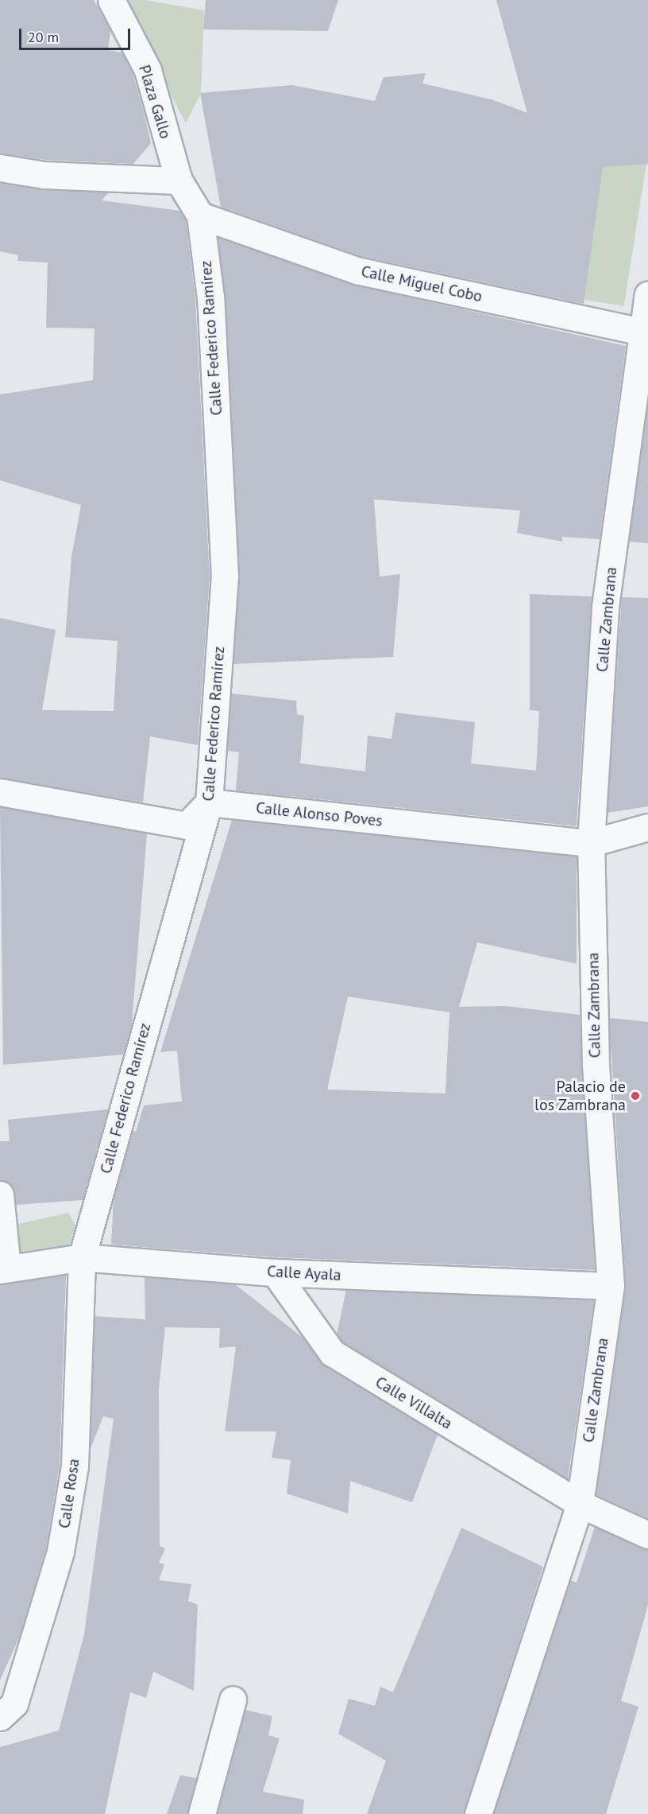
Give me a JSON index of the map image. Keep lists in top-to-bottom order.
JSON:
{
  "streets": {
    "street": [
      "Plaza Gallo",
      "Calle Miguel Cobo",
      "Calle Federico Ramírez",
      "Calle Zambrana",
      "Calle Alonso Poves",
      "Calle Ayala",
      "Calle Villalta",
      "Calle Rosa"
    ]
  },
  "crossings": [
    ["Plaza Gallo", "Calle Federico Ramírez"],
    ["Calle Miguel Cobo", "Calle Federico Ramírez"],
    ["Calle Miguel Cobo", "Calle Zambrana"],
    ["Calle Federico Ramírez", "Calle Alonso Poves"],
    ["Calle Federico Ramírez", "Calle Ayala"],
    ["Calle Federico Ramírez", "Calle Rosa"],
    ["Calle Zambrana", "Calle Alonso Poves"],
    ["Calle Zambrana", "Calle Ayala"],
    ["Calle Zambrana", "Calle Villalta"],
    ["Calle Ayala", "Calle Villalta"],
    ["Calle Ayala", "Calle Rosa"]
  ],
  "places": ["Palacio de los Zambrana"],
  "scale_bar": "20 m"
}
